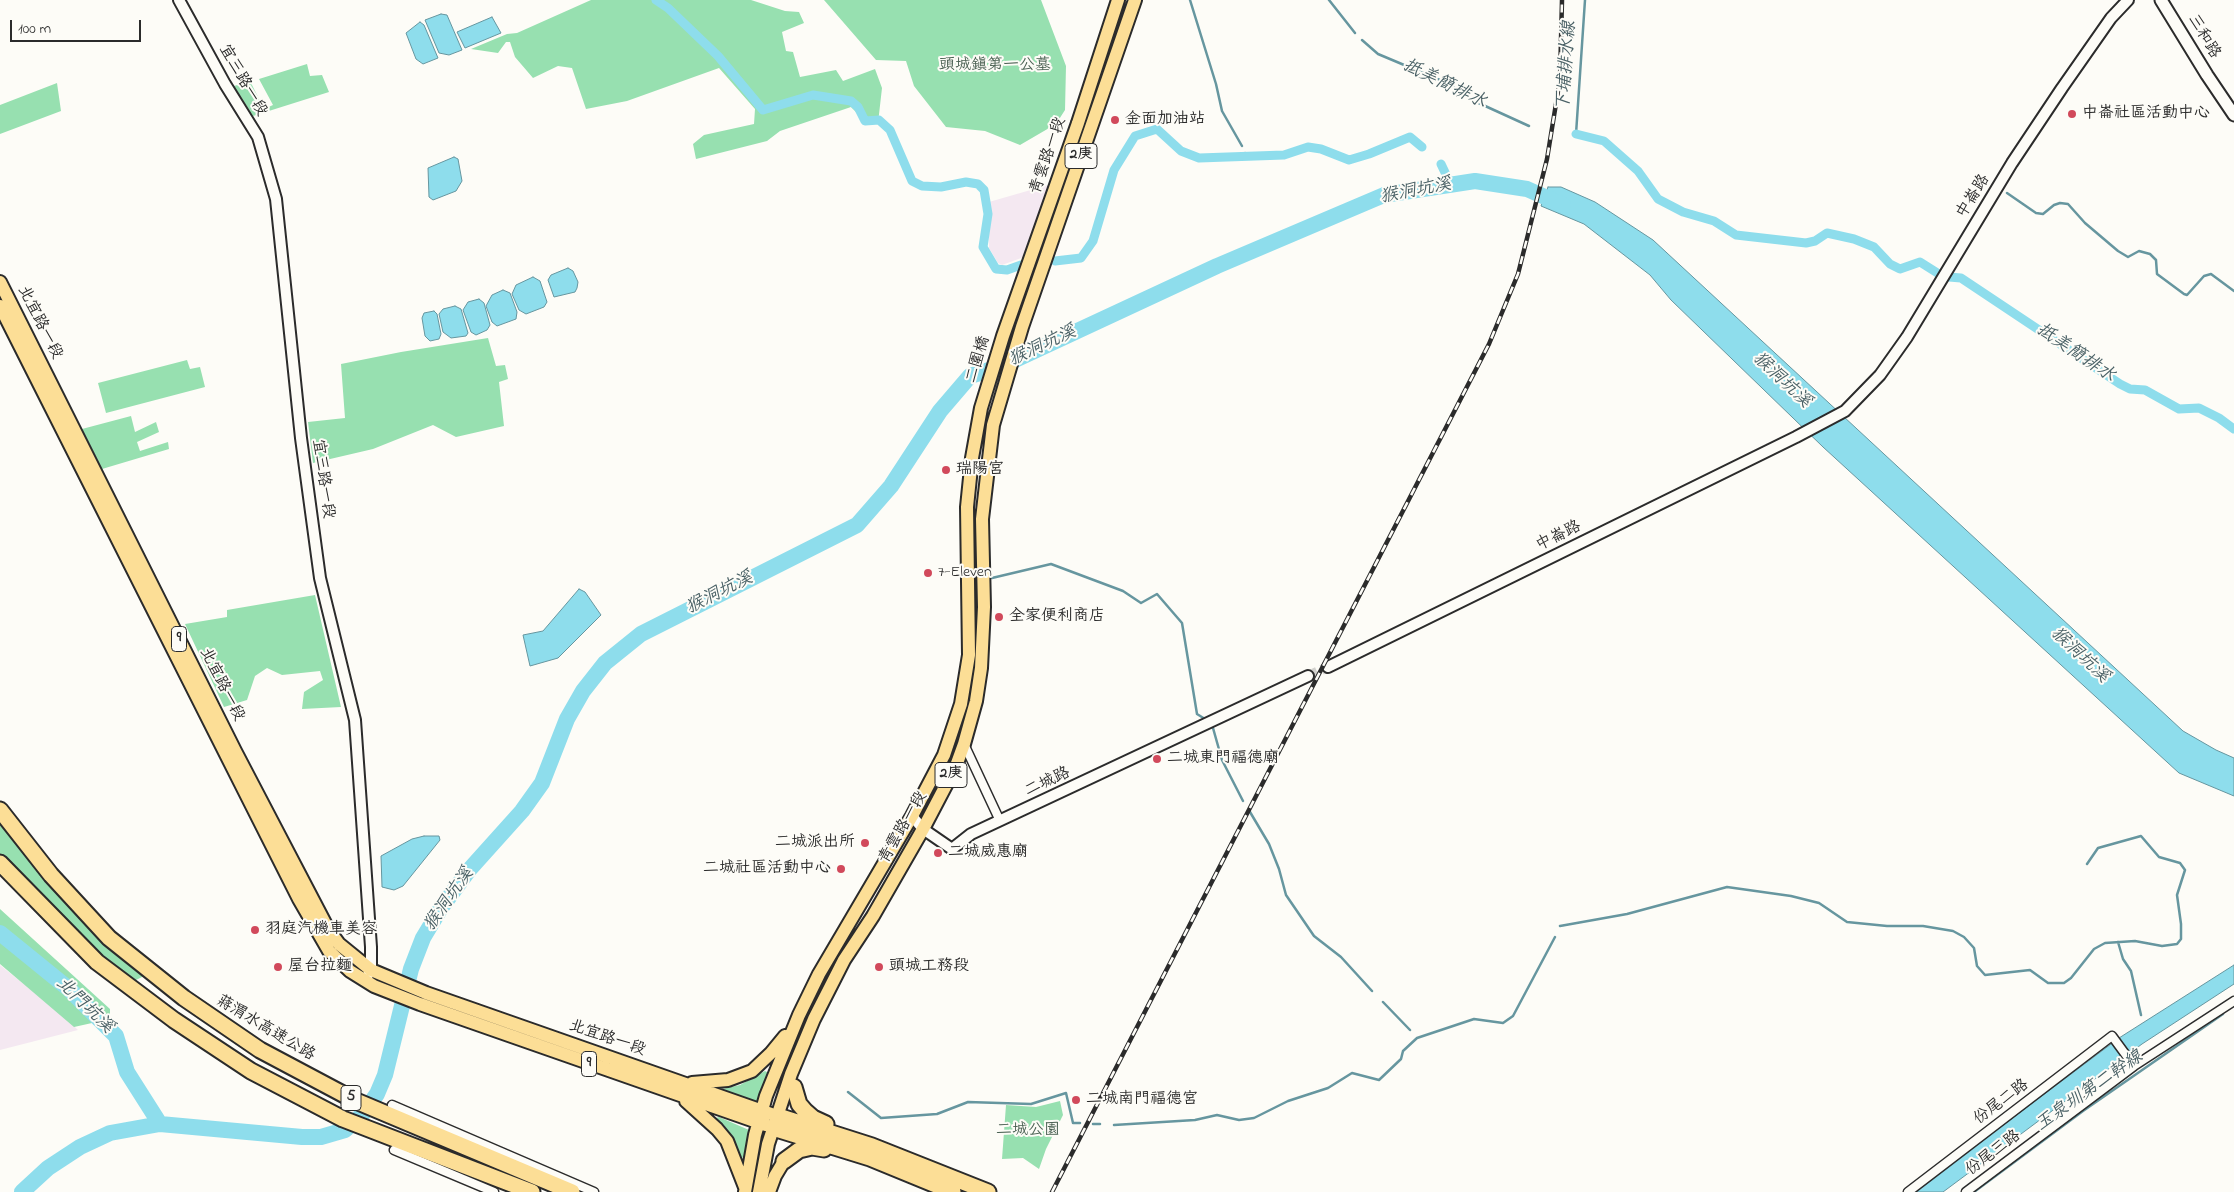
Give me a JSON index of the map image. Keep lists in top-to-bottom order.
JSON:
{
  "streets": {
    "highway": ["蔣渭水高速公路", "5"],
    "main road": [
      "三和路",
      "青雲路一段",
      "2庚",
      "北宜路一段",
      "二圍橋",
      "9"
    ],
    "street": [
      "宜三路一段",
      "中崙路",
      "二城路",
      "份尾二路",
      "份尾三路"
    ]
  },
  "crossings": [
    ["宜三路一段", "北宜路一段"],
    ["青雲路一段", "北宜路一段"],
    ["青雲路一段", "二圍橋"],
    ["青雲路一段", "二城路"],
    ["份尾二路", "份尾三路"]
  ],
  "water": [
    "下埔排水線",
    "抵美簡排水",
    "猴洞坑溪",
    "北門坑溪",
    "玉泉圳第二幹線"
  ],
  "parks": ["頭城鎮第一公墓", "二城公園"],
  "places": [
    "中崙社區活動中心",
    "金面加油站",
    "瑞陽宮",
    "7-Eleven",
    "全家便利商店",
    "二城東門福德廟",
    "二城派出所",
    "二城威惠廟",
    "二城社區活動中心",
    "羽庭汽機車美容",
    "屋台拉麵",
    "頭城工務段",
    "二城南門福德宮"
  ],
  "scale_bar": "100 m"
}
